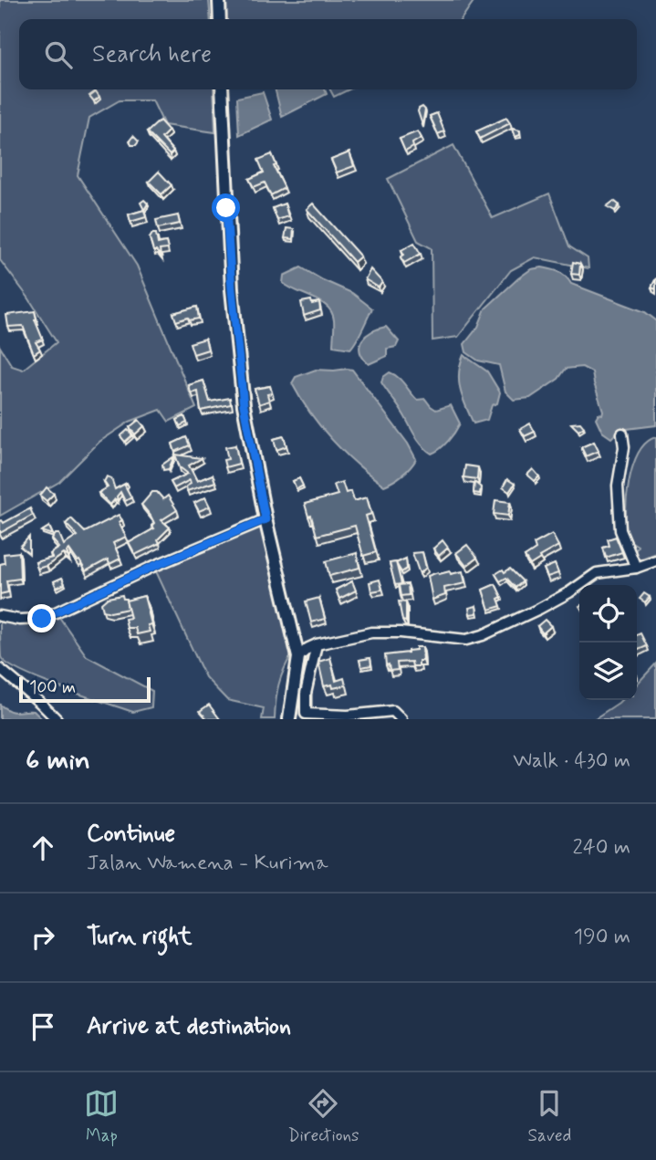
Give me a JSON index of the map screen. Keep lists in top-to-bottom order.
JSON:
{
  "scale_bar": "100 m",
  "page": {
    "search": "Search here",
    "scale": "100 m",
    "heading": ["6 min", "Walk · 430 m"],
    "list": [
      ["Continue", "Jalan Wamena - Kurima", "240 m"],
      ["Turn right", "190 m"],
      "Arrive at destination"
    ],
    "nav": ["Map", "Directions", "Saved"]
  }
}
